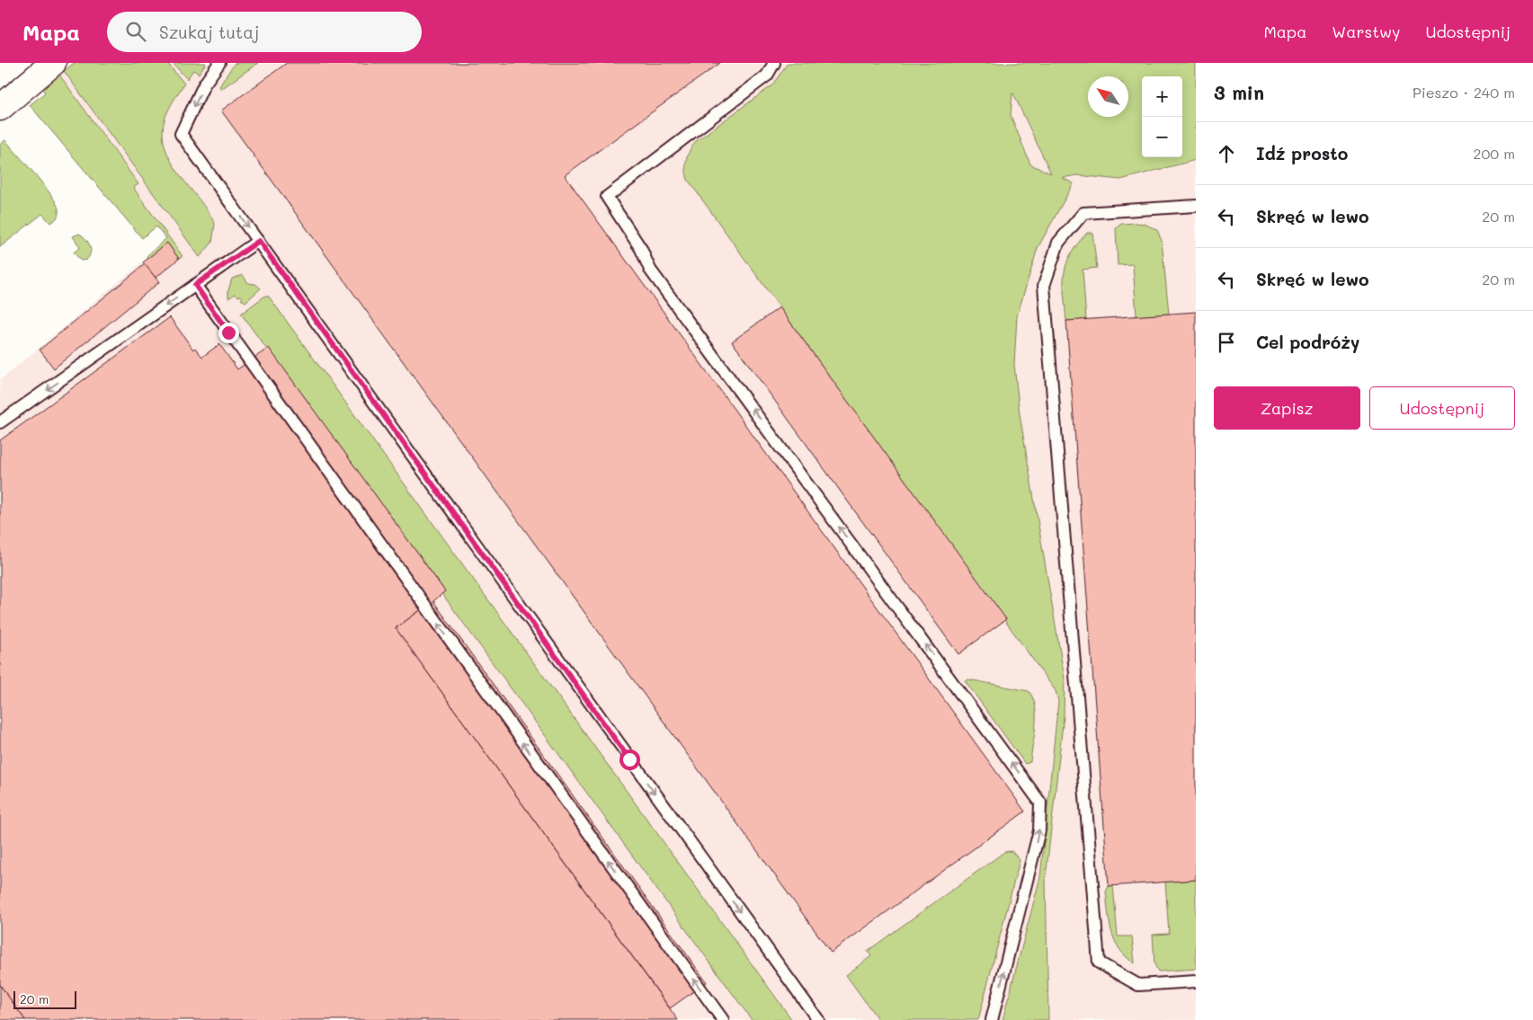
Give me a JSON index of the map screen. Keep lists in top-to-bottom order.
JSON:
{
  "scale_bar": "20 m",
  "north": "top left",
  "page": {
    "header": "Mapa",
    "search": "Szukaj tutaj",
    "nav": ["Mapa", "Warstwy", "Udostępnij"],
    "heading": ["3 min", "Pieszo · 240 m"],
    "map_buttons": ["+", "−"],
    "list": [
      ["Idź prosto", "200 m"],
      ["Skręć w lewo", "20 m"],
      ["Skręć w lewo", "20 m"],
      "Cel podróży"
    ],
    "buttons": ["Zapisz", "Udostępnij"],
    "scale": "20 m"
  }
}
